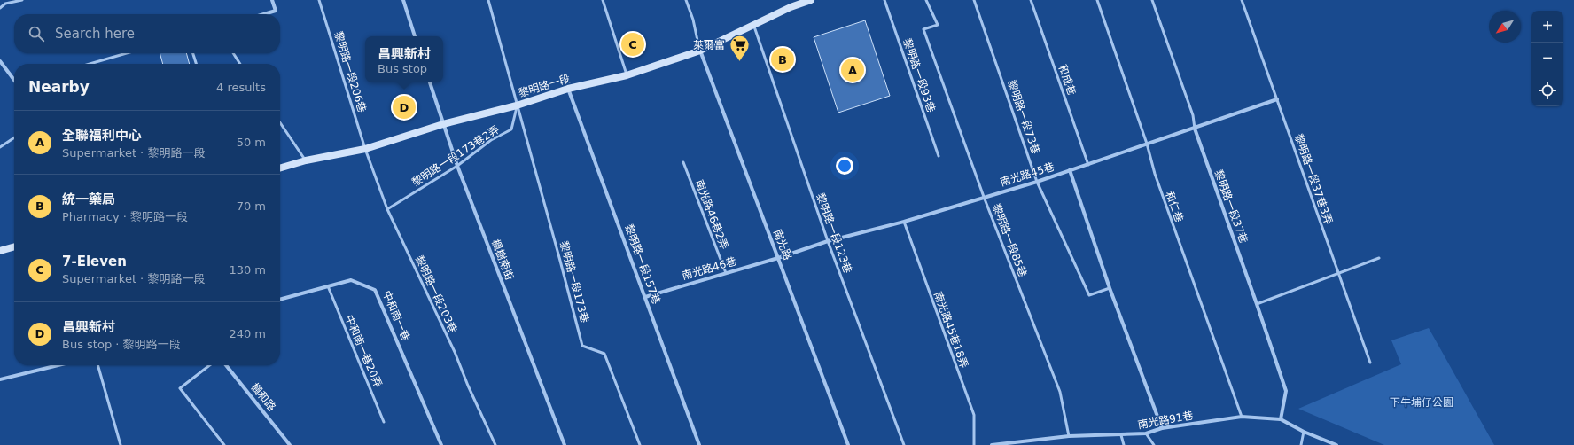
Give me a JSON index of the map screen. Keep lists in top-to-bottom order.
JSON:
{
  "streets": {
    "main road": ["黎明路一段"],
    "street": [
      "南光路45巷",
      "黎明路一段37巷",
      "南光路",
      "楓樹南街",
      "黎明路一段157巷",
      "南光路46巷",
      "中和南一巷",
      "楓和路",
      "南光路91巷"
    ],
    "lane": [
      "黎明路一段206巷",
      "黎明路一段93巷",
      "和成巷",
      "黎明路一段73巷",
      "黎明路一段173巷2弄",
      "黎明路一段37巷3弄",
      "和仁巷",
      "南光路46巷2弄",
      "黎明路一段123巷",
      "黎明路一段85巷",
      "黎明路一段173巷",
      "黎明路一段203巷",
      "南光路45巷18弄",
      "中和南一巷20弄"
    ]
  },
  "crossings": [
    ["黎明路一段206巷", "黎明路一段"],
    ["黎明路一段206巷", "黎明路一段203巷"],
    ["和成巷", "南光路45巷"],
    ["黎明路一段", "黎明路一段173巷2弄"],
    ["黎明路一段", "黎明路一段123巷"],
    ["黎明路一段", "南光路"],
    ["黎明路一段", "楓樹南街"],
    ["黎明路一段", "黎明路一段157巷"],
    ["黎明路一段", "黎明路一段173巷"],
    ["黎明路一段", "黎明路一段203巷"],
    ["黎明路一段73巷", "南光路45巷"],
    ["黎明路一段173巷2弄", "楓樹南街"],
    ["黎明路一段173巷2弄", "黎明路一段173巷"],
    ["黎明路一段173巷2弄", "黎明路一段203巷"],
    ["南光路45巷", "黎明路一段37巷3弄"],
    ["南光路45巷", "和仁巷"],
    ["南光路45巷", "黎明路一段37巷"],
    ["南光路45巷", "黎明路一段123巷"],
    ["南光路45巷", "黎明路一段85巷"],
    ["南光路45巷", "南光路"],
    ["南光路45巷", "南光路46巷"],
    ["南光路45巷", "南光路45巷18弄"],
    ["和仁巷", "南光路91巷"],
    ["黎明路一段37巷", "南光路91巷"],
    ["南光路46巷2弄", "南光路46巷"],
    ["黎明路一段85巷", "南光路91巷"],
    ["南光路", "南光路46巷"],
    ["黎明路一段157巷", "南光路46巷"],
    ["中和南一巷", "中和南一巷20弄"]
  ],
  "parks": ["下牛埔仔公園"],
  "places": {
    "supermarket": ["萊爾富"]
  },
  "north": "bottom left",
  "page": {
    "map_buttons": ["+", "−"],
    "search": "Search here",
    "pins": [
      "C",
      "B",
      "A",
      "D"
    ],
    "popup": ["昌興新村", "Bus stop"],
    "heading": ["Nearby", "4 results"],
    "list": [
      {
        "mark": "A",
        "name": "全聯福利中心",
        "note": "Supermarket · 黎明路一段",
        "value": "50 m"
      },
      {
        "mark": "B",
        "name": "統一藥局",
        "note": "Pharmacy · 黎明路一段",
        "value": "70 m"
      },
      {
        "mark": "C",
        "name": "7-Eleven",
        "note": "Supermarket · 黎明路一段",
        "value": "130 m"
      },
      {
        "mark": "D",
        "name": "昌興新村",
        "note": "Bus stop · 黎明路一段",
        "value": "240 m"
      }
    ]
  }
}
